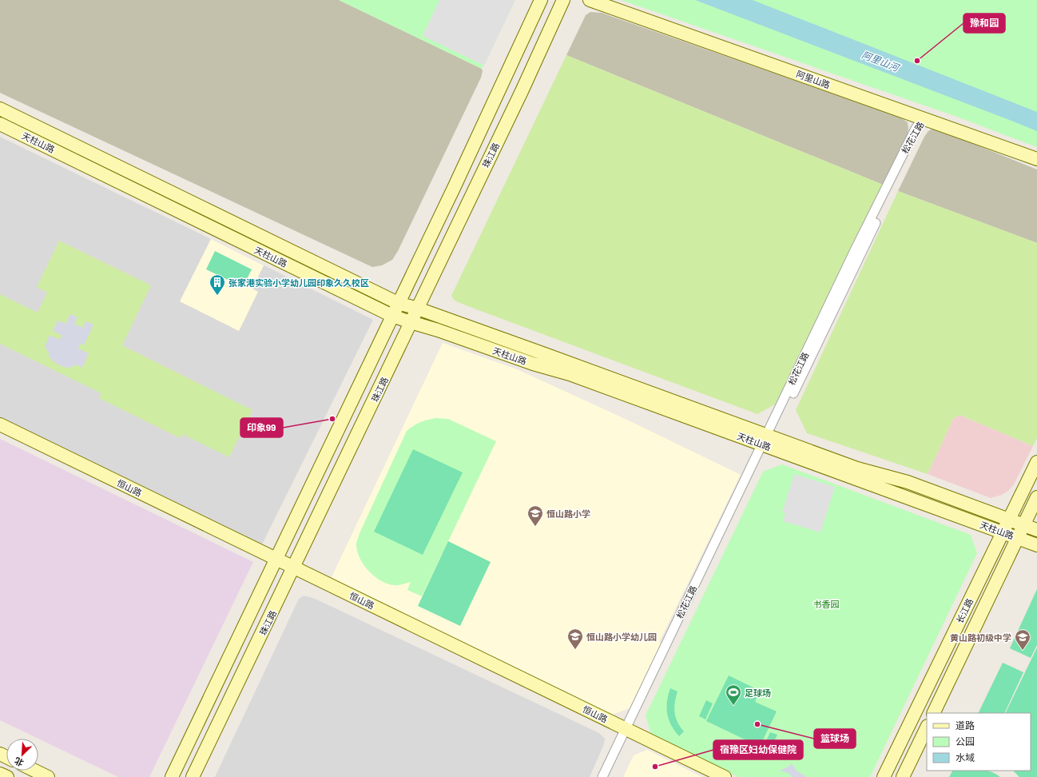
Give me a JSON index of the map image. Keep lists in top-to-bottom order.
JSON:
{
  "streets": {
    "street": [
      "阿里山路",
      "松花江路",
      "天柱山路",
      "珠江路",
      "恒山路",
      "长江路"
    ]
  },
  "crossings": [
    ["阿里山路", "松花江路"],
    ["松花江路", "天柱山路"],
    ["松花江路", "恒山路"],
    ["天柱山路", "珠江路"],
    ["天柱山路", "长江路"],
    ["珠江路", "恒山路"]
  ],
  "water": ["阿里山河"],
  "parks": ["书香园"],
  "places": {
    "other": [
      "豫和园",
      "印象99",
      "篮球场",
      "宿豫区妇幼保健院"
    ],
    "building": ["张家港实验小学幼儿园印象久久校区"],
    "school or university": ["恒山路小学", "恒山路小学幼儿园", "黄山路初级中学"],
    "sports": ["足球场"]
  },
  "legend": ["道路", "公园", "水域"],
  "north": "bottom left"
}
